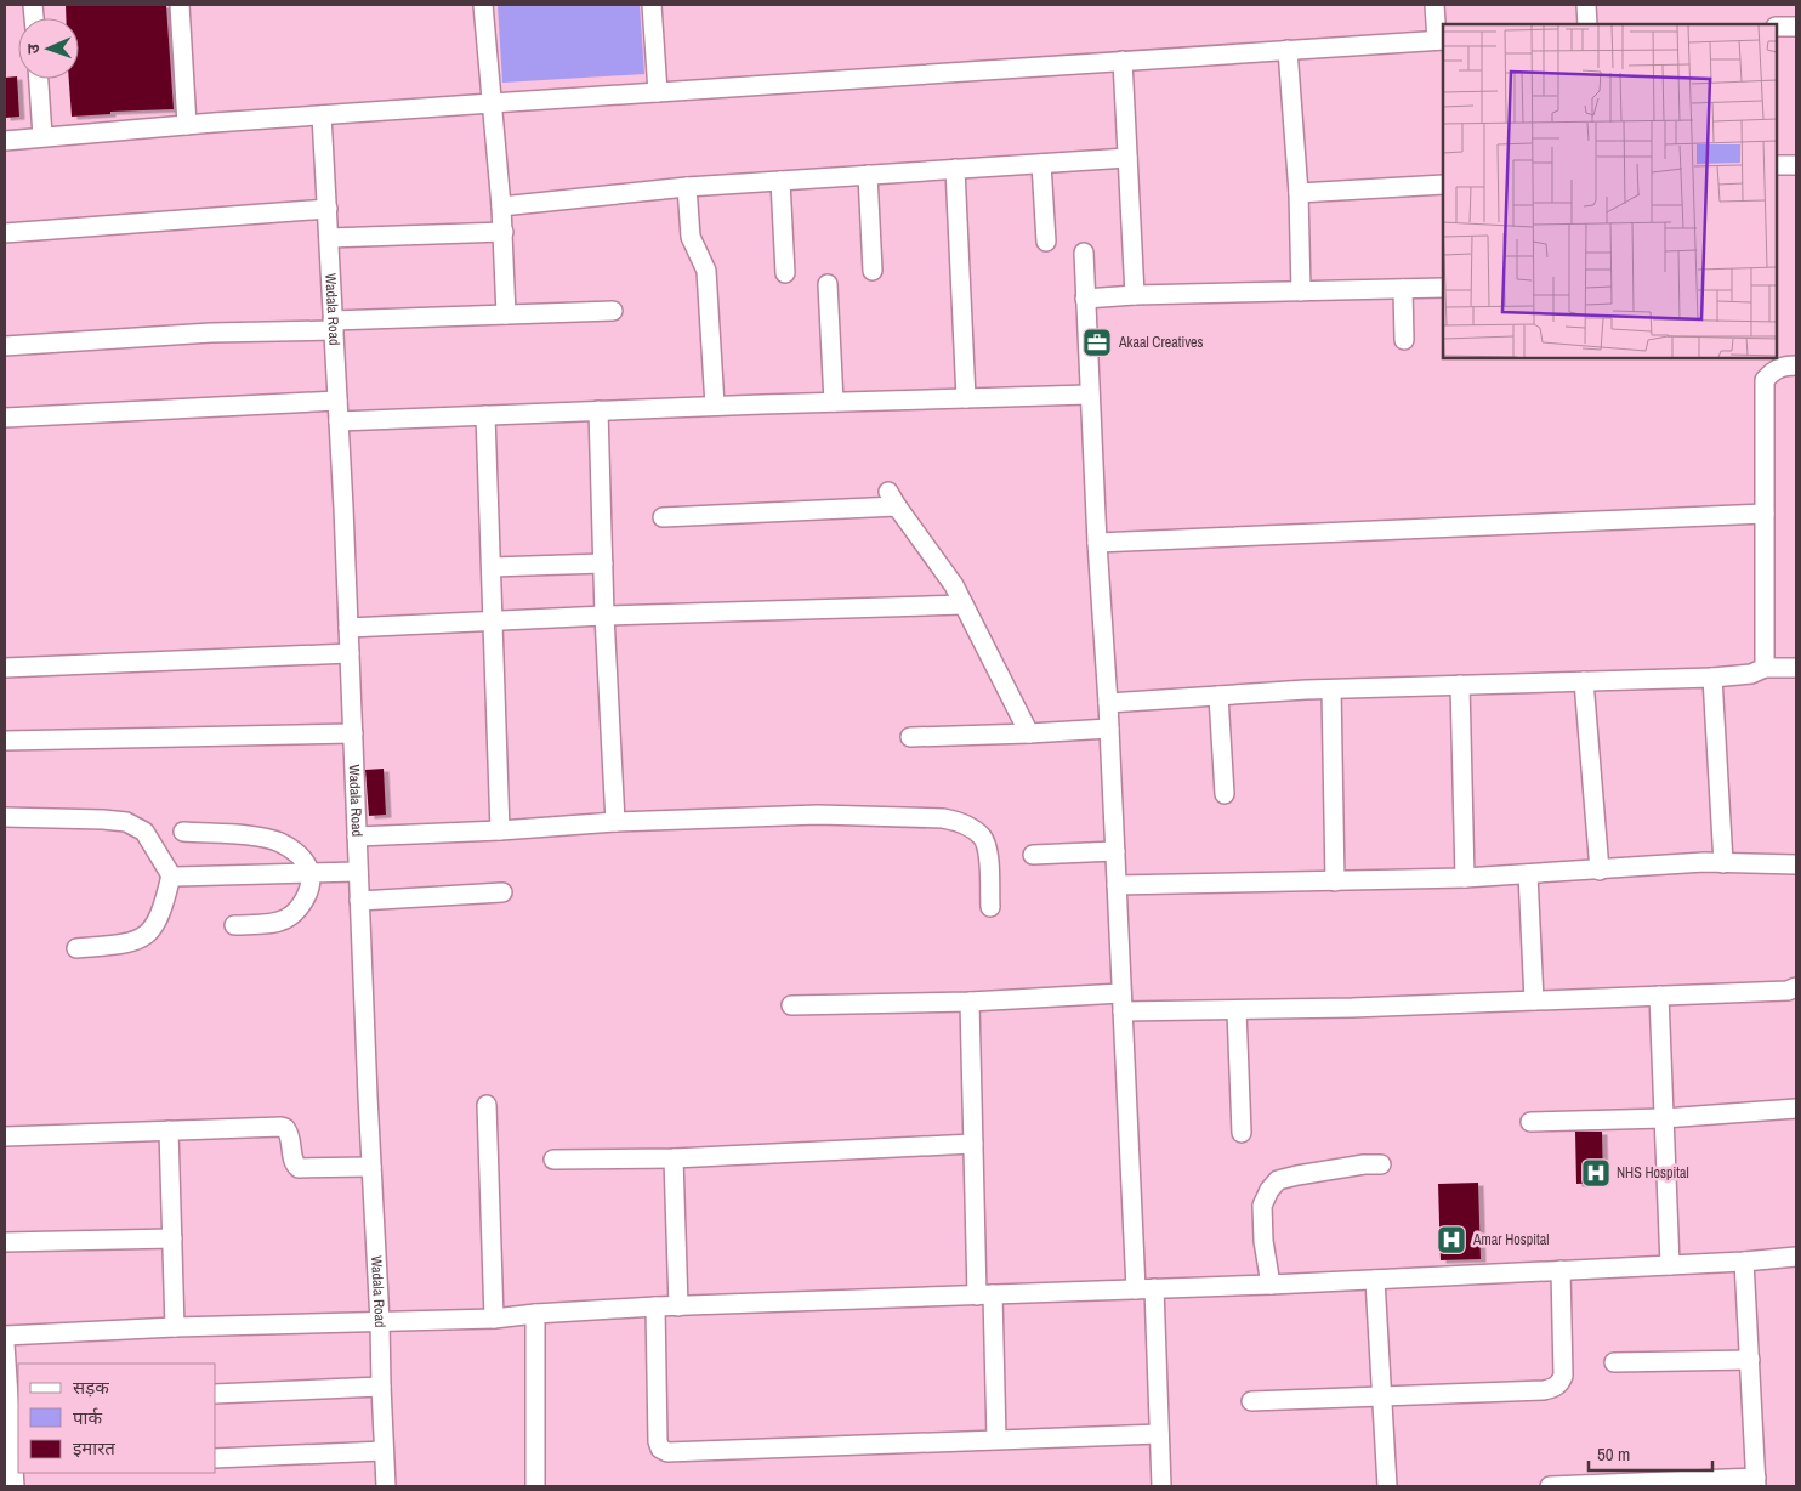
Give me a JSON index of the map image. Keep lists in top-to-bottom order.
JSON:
{
  "streets": {
    "street": ["Wadala Road"]
  },
  "places": {
    "office": ["Akaal Creatives"],
    "hospital": ["NHS Hospital", "Amar Hospital"]
  },
  "legend": ["सड़क", "पार्क", "इमारत"],
  "scale_bar": "50 m",
  "north": "left"
}
